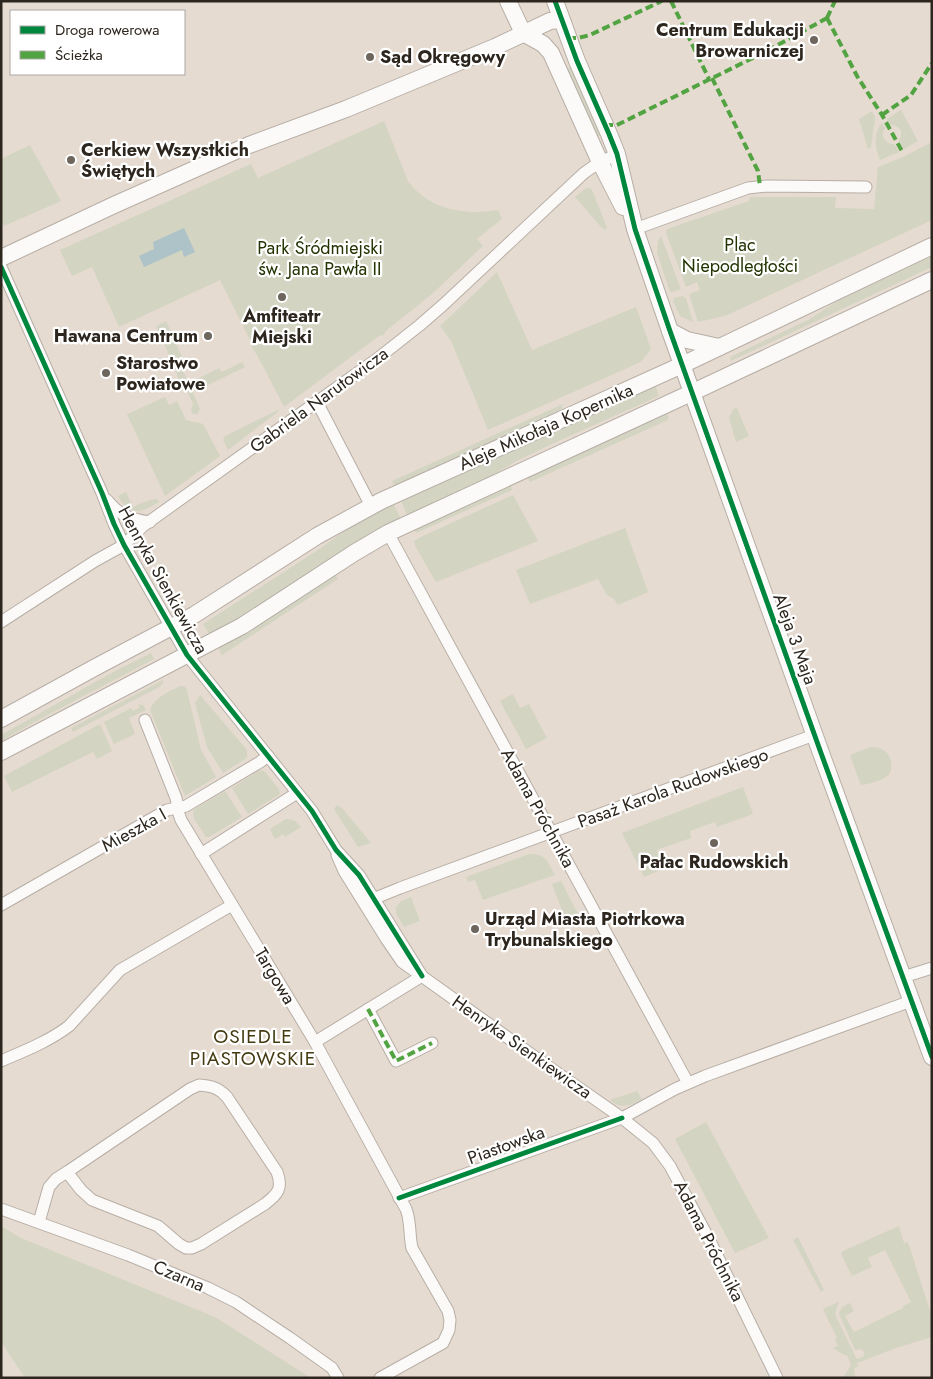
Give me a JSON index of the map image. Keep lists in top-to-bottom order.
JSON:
{
  "streets": {
    "street": [
      "Gabriela Narutowicza",
      "Aleje Mikołaja Kopernika",
      "Henryka Sienkiewicza",
      "Aleja 3 Maja",
      "Pasaż Karola Rudowskiego",
      "Adama Próchnika",
      "Mieszka I",
      "Targowa",
      "Piastowska",
      "Czarna"
    ]
  },
  "crossings": [
    ["Gabriela Narutowicza", "Henryka Sienkiewicza"],
    ["Aleje Mikołaja Kopernika", "Henryka Sienkiewicza"],
    ["Aleje Mikołaja Kopernika", "Aleja 3 Maja"],
    ["Aleje Mikołaja Kopernika", "Adama Próchnika"],
    ["Henryka Sienkiewicza", "Pasaż Karola Rudowskiego"],
    ["Henryka Sienkiewicza", "Adama Próchnika"],
    ["Henryka Sienkiewicza", "Mieszka I"],
    ["Henryka Sienkiewicza", "Piastowska"],
    ["Aleja 3 Maja", "Pasaż Karola Rudowskiego"],
    ["Aleja 3 Maja", "Piastowska"],
    ["Pasaż Karola Rudowskiego", "Adama Próchnika"],
    ["Adama Próchnika", "Piastowska"],
    ["Mieszka I", "Targowa"],
    ["Targowa", "Piastowska"]
  ],
  "districts": ["OSIEDLE PIASTOWSKIE"],
  "parks": ["Plac Niepodległości", "Park Śródmiejski św. Jana Pawła II"],
  "places": [
    "Centrum Edukacji Browarniczej",
    "Sąd Okręgowy",
    "Cerkiew Wszystkich Świętych",
    "Amfiteatr Miejski",
    "Hawana Centrum",
    "Starostwo Powiatowe",
    "Pałac Rudowskich",
    "Urząd Miasta Piotrkowa Trybunalskiego"
  ],
  "legend": ["Droga rowerowa", "Ścieżka"]
}
